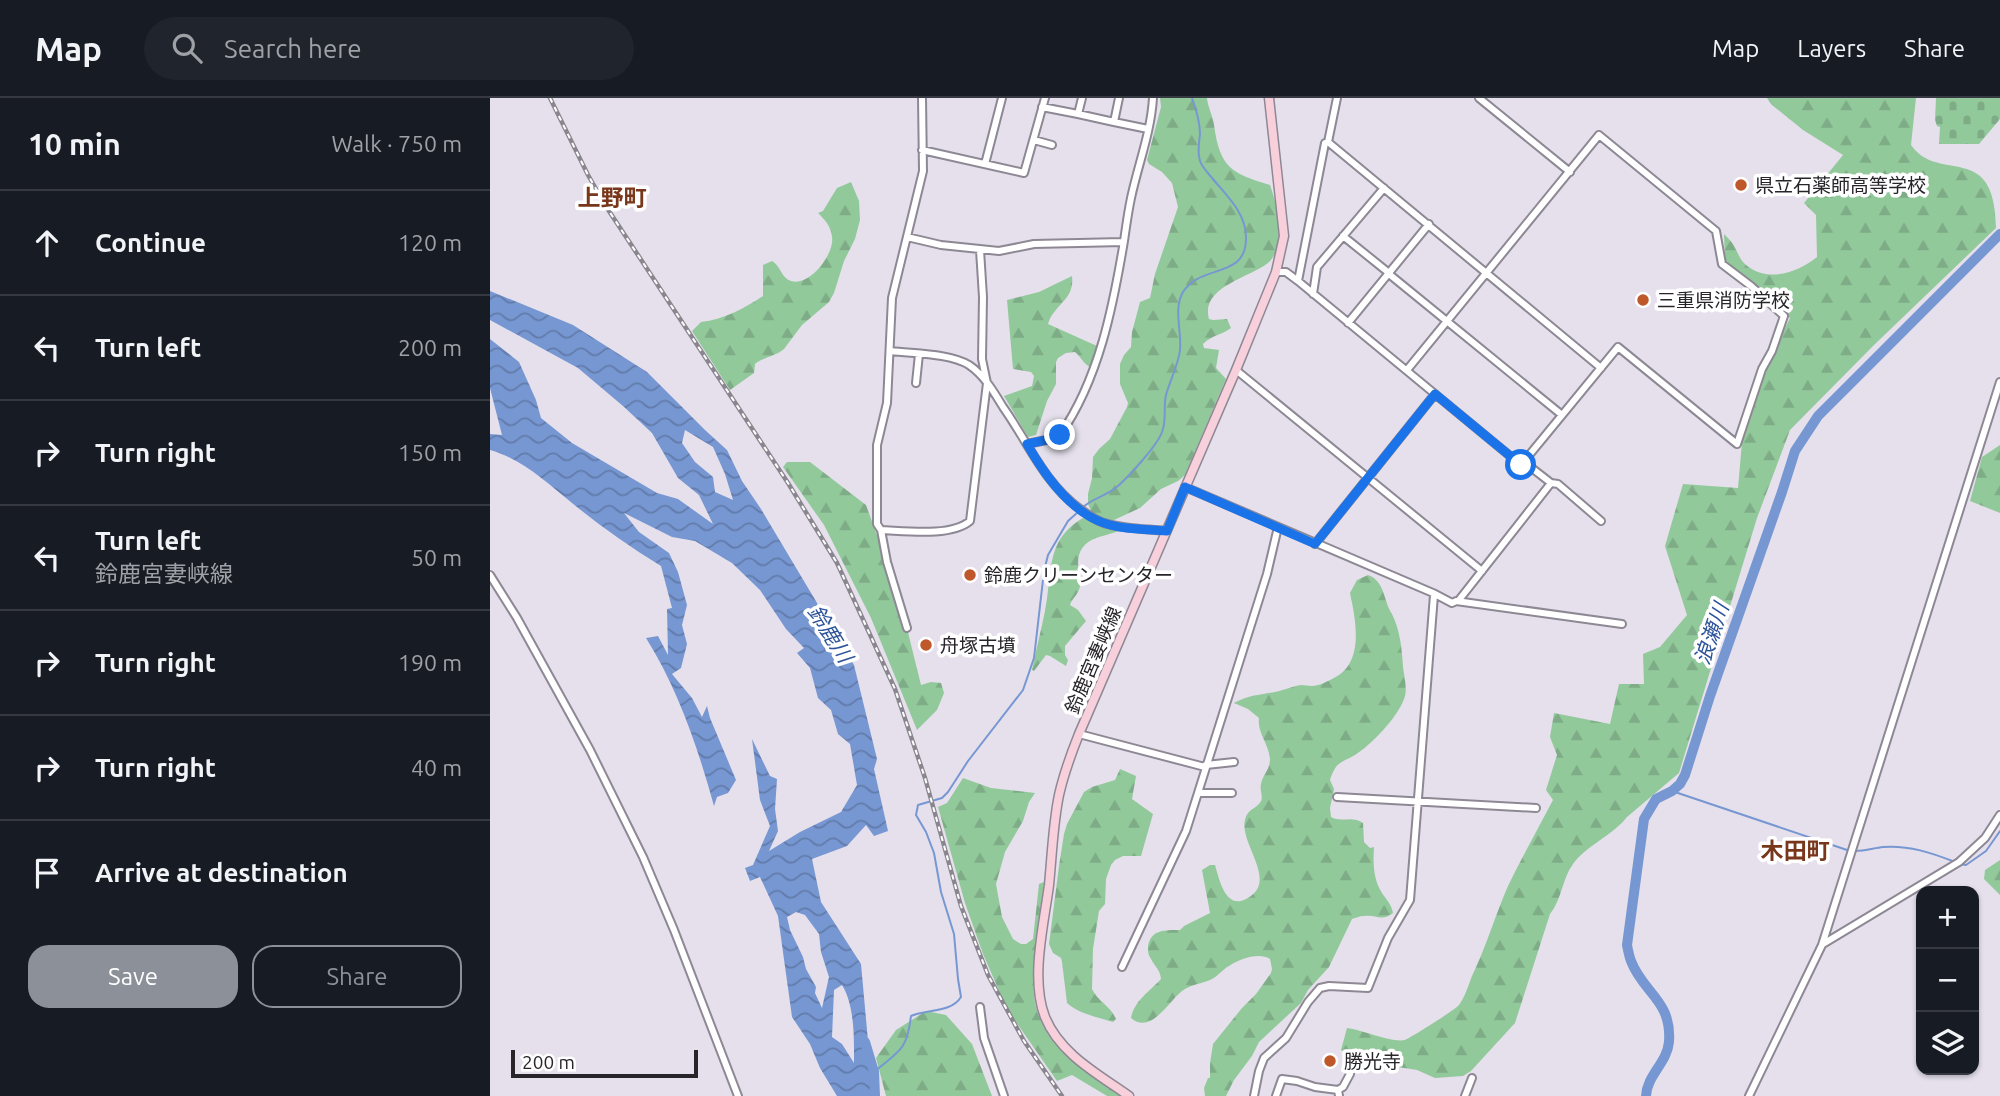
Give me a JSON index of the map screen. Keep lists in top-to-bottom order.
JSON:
{
  "streets": {
    "main road": ["鈴鹿宮妻峡線"]
  },
  "districts": ["上野町", "木田町"],
  "water": ["鈴鹿川", "浪瀬川"],
  "places": [
    "県立石薬師高等学校",
    "三重県消防学校",
    "鈴鹿クリーンセンター",
    "舟塚古墳",
    "勝光寺"
  ],
  "scale_bar": "200 m",
  "page": {
    "header": "Map",
    "search": "Search here",
    "nav": ["Map", "Layers", "Share"],
    "heading": ["10 min", "Walk · 750 m"],
    "list": [
      ["Continue", "120 m"],
      ["Turn left", "200 m"],
      ["Turn right", "150 m"],
      ["Turn left", "鈴鹿宮妻峡線", "50 m"],
      ["Turn right", "190 m"],
      ["Turn right", "40 m"],
      "Arrive at destination"
    ],
    "map_buttons": ["+", "−"],
    "buttons": ["Save", "Share"],
    "scale": "200 m"
  }
}
